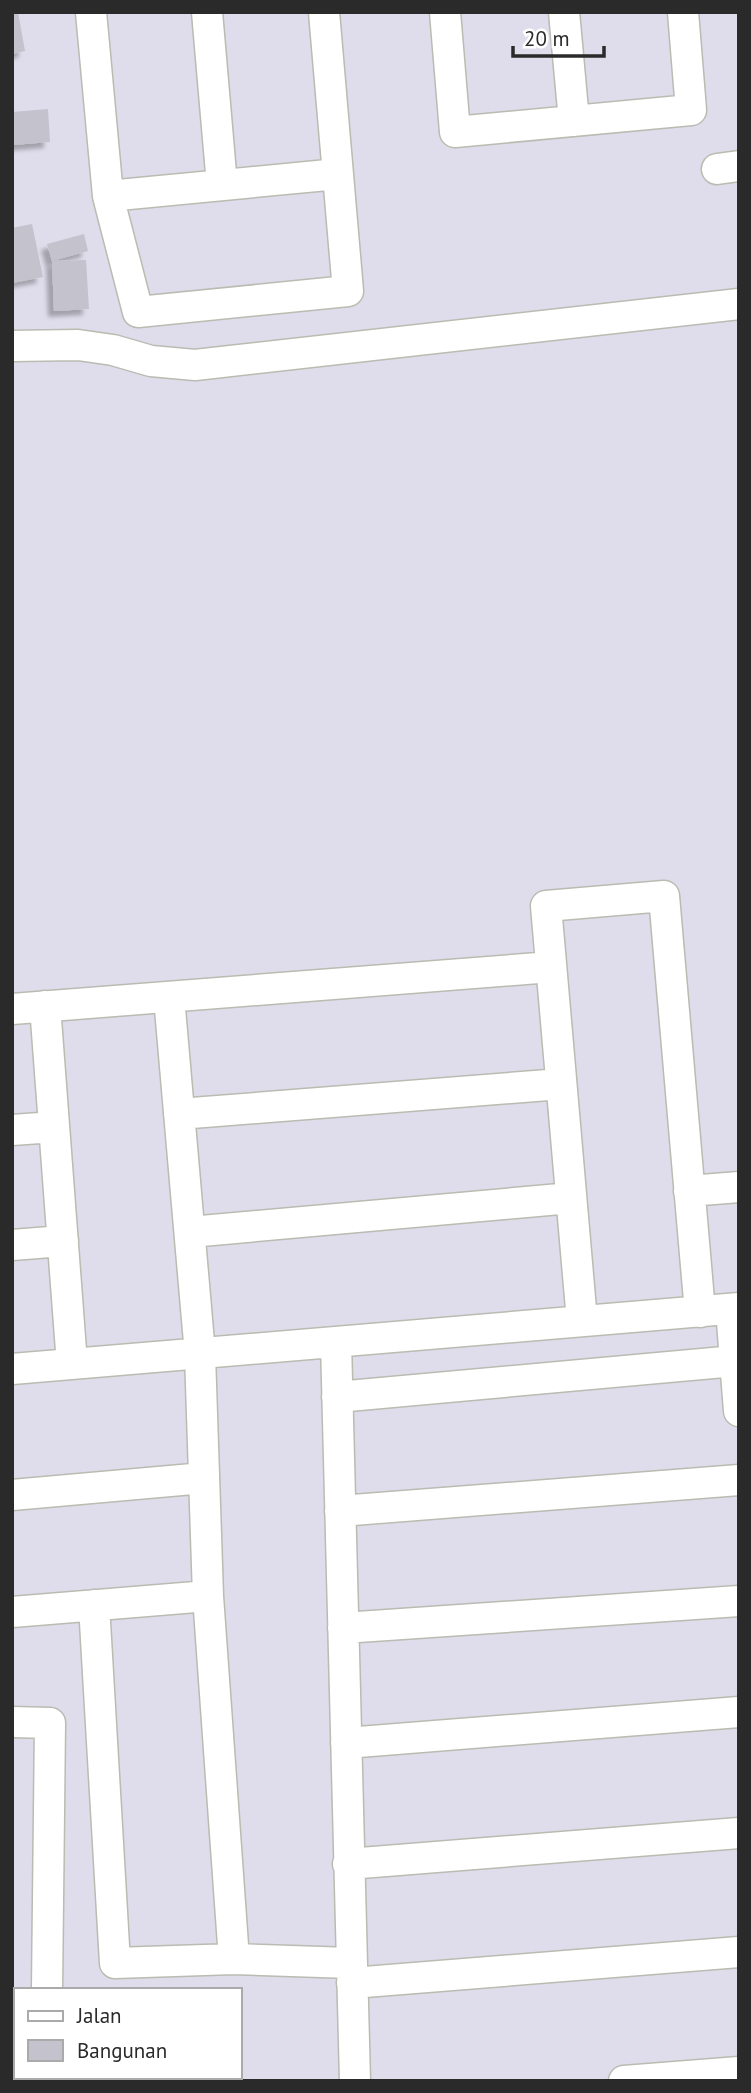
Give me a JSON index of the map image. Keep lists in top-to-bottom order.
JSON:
{
  "legend": ["Jalan", "Bangunan"],
  "scale_bar": "20 m"
}
